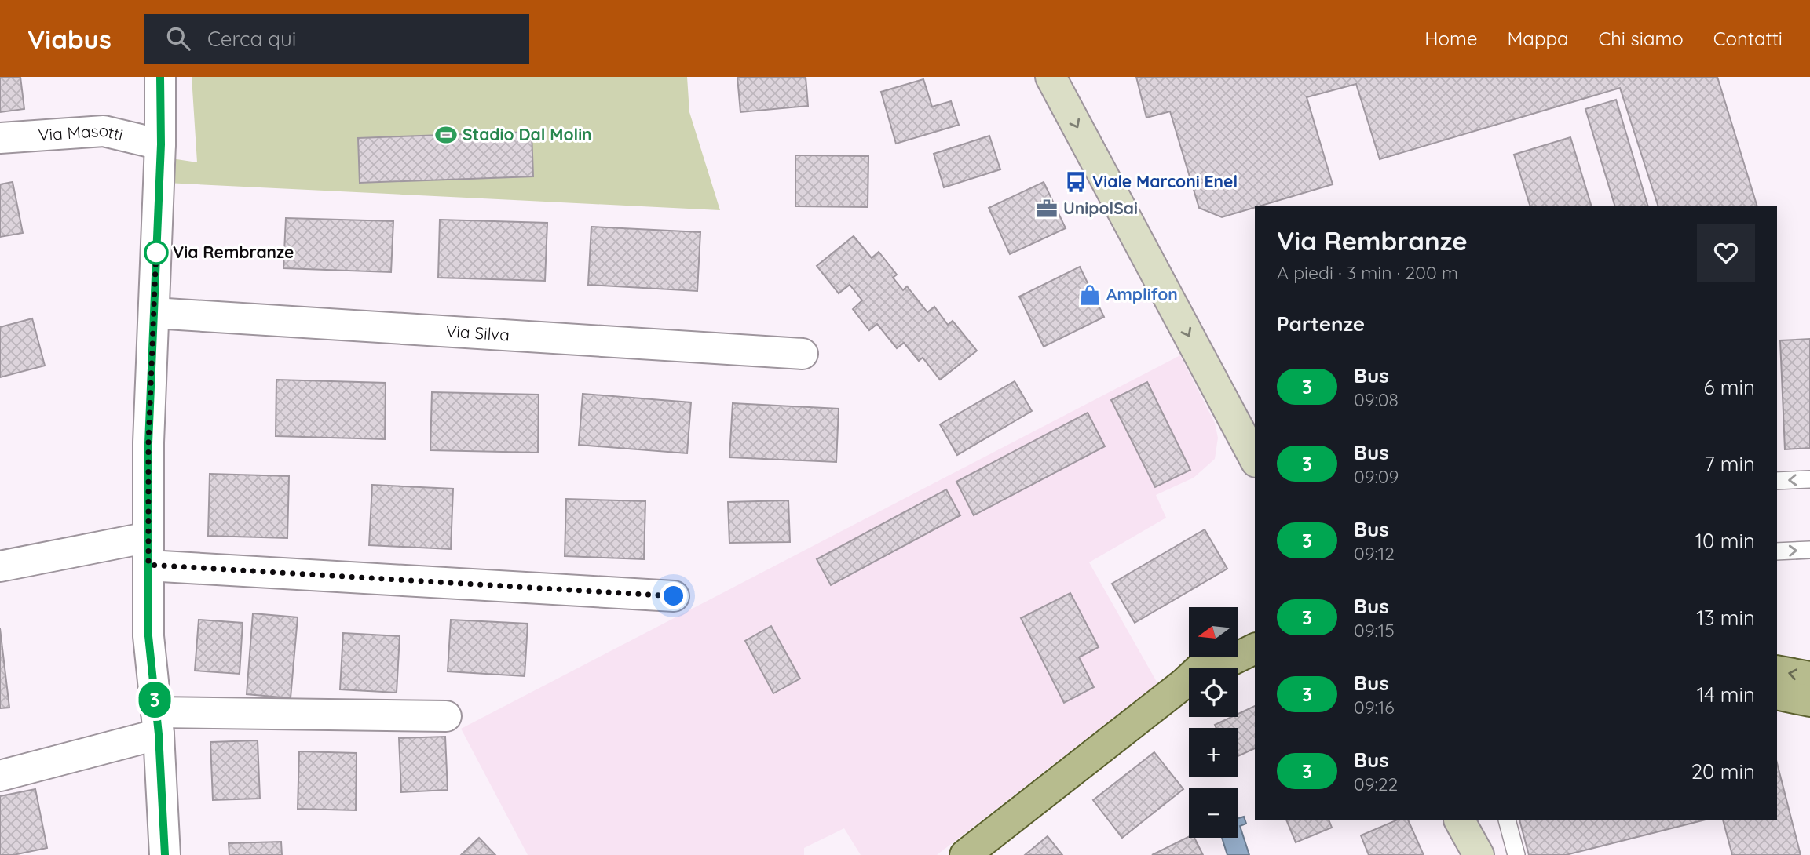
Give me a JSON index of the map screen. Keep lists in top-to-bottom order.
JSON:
{
  "streets": {
    "street": ["Via Masotti", "Via Silva"]
  },
  "places": {
    "sports": ["Stadio Dal Molin"],
    "bus stop": ["Viale Marconi Enel"],
    "office": ["UnipolSai"],
    "other": ["Via Rembranze"],
    "shop": ["Amplifon"]
  },
  "lines": ["bus line 3"],
  "north": "left",
  "page": {
    "header": "Viabus",
    "search": "Cerca qui",
    "nav": [
      "Home",
      "Mappa",
      "Chi siamo",
      "Contatti"
    ],
    "on_map": "3",
    "heading": [
      ["Via Rembranze", "A piedi · 3 min · 200 m"],
      "Partenze"
    ],
    "list": [
      {
        "mark": "3",
        "name": "Bus",
        "note": "09:08",
        "value": "6 min"
      },
      {
        "mark": "3",
        "name": "Bus",
        "note": "09:09",
        "value": "7 min"
      },
      {
        "mark": "3",
        "name": "Bus",
        "note": "09:12",
        "value": "10 min"
      },
      {
        "mark": "3",
        "name": "Bus",
        "note": "09:15",
        "value": "13 min"
      },
      {
        "mark": "3",
        "name": "Bus",
        "note": "09:16",
        "value": "14 min"
      },
      {
        "mark": "3",
        "name": "Bus",
        "note": "09:22",
        "value": "20 min"
      }
    ],
    "map_buttons": ["+", "−"]
  }
}
